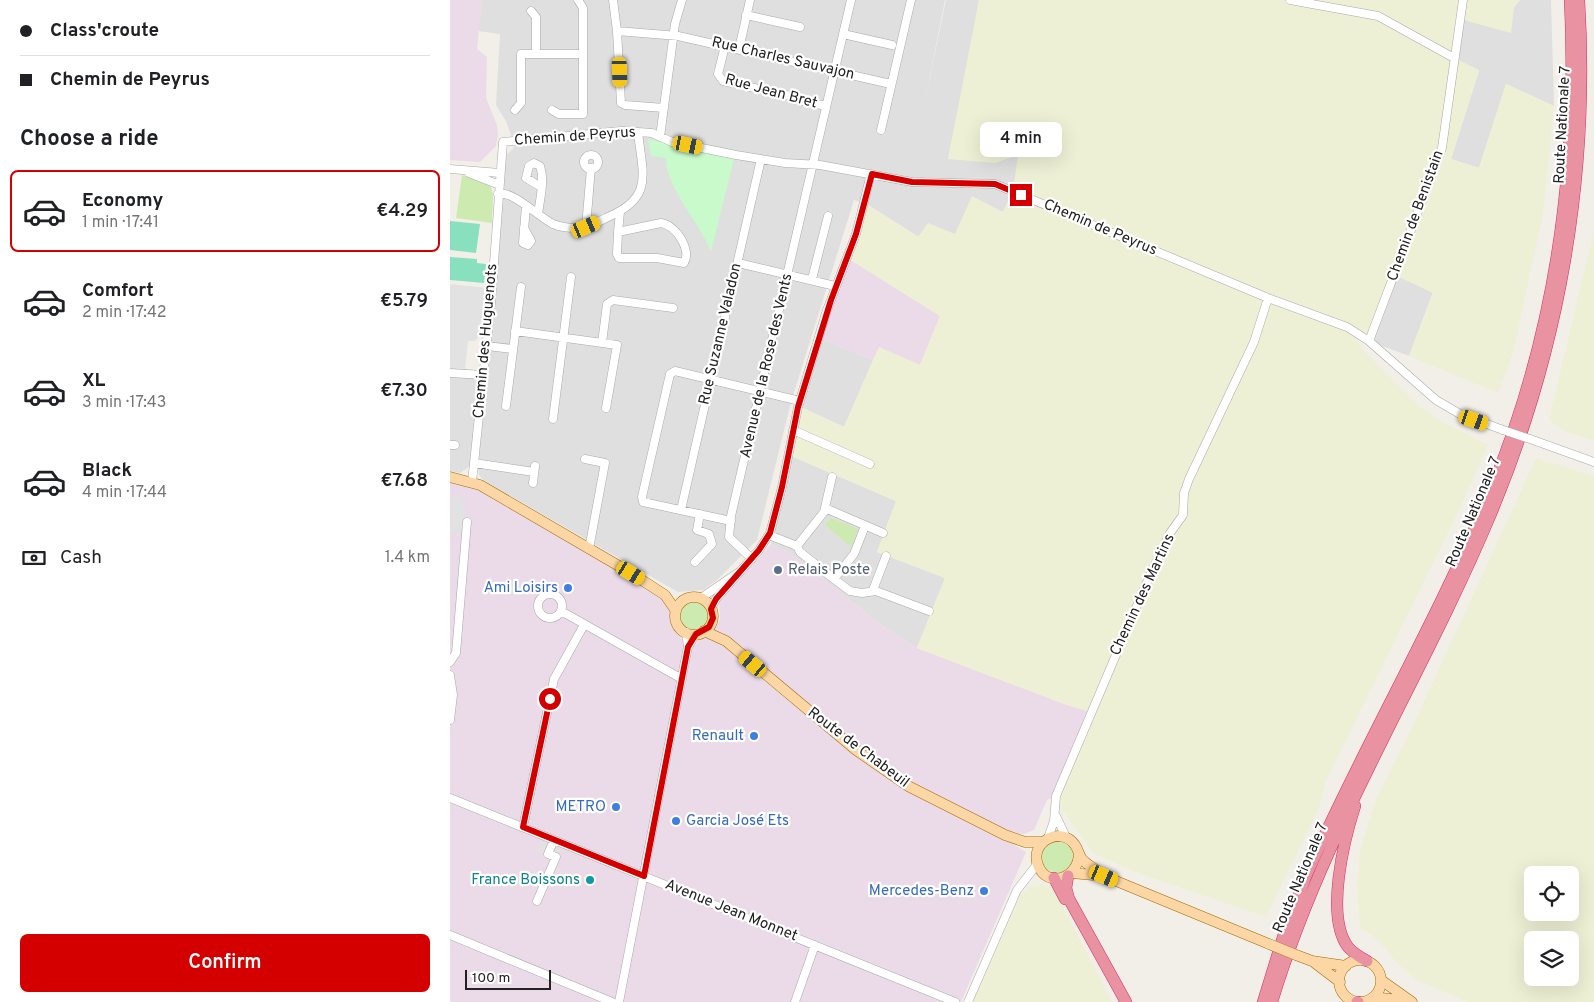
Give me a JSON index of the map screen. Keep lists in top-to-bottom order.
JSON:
{
  "streets": {
    "highway": ["Route Nationale 7"],
    "main road": ["Route de Chabeuil"],
    "street": [
      "Rue Charles Sauvajon",
      "Rue Jean Bret",
      "Chemin de Peyrus",
      "Chemin de Benistain",
      "Rue Suzanne Valadon",
      "Chemin des Huguenots",
      "Avenue de la Rose des Vents",
      "Chemin des Martins",
      "Avenue Jean Monnet"
    ]
  },
  "crossings": [
    ["Rue Charles Sauvajon", "Rue Jean Bret"],
    ["Rue Charles Sauvajon", "Avenue de la Rose des Vents"],
    ["Rue Jean Bret", "Avenue de la Rose des Vents"],
    ["Chemin de Peyrus", "Chemin de Benistain"],
    ["Chemin de Peyrus", "Rue Suzanne Valadon"],
    ["Chemin de Peyrus", "Chemin des Huguenots"],
    ["Chemin de Peyrus", "Avenue de la Rose des Vents"],
    ["Chemin de Peyrus", "Chemin des Martins"]
  ],
  "places": [
    "Relais Poste",
    "Ami Loisirs",
    "Renault",
    "METRO",
    "Garcia José Ets",
    "France Boissons",
    "Mercedes-Benz"
  ],
  "scale_bar": "100 m",
  "page": {
    "banner": ["Class'croute", "Chemin de Peyrus"],
    "heading": "Choose a ride",
    "bubble": "4 min",
    "list": [
      {
        "name": "Economy",
        "note": "1 min · 17:41",
        "value": "€4.29"
      },
      {
        "name": "Comfort",
        "note": "2 min · 17:42",
        "value": "€5.79"
      },
      {
        "name": "XL",
        "note": "3 min · 17:43",
        "value": "€7.30"
      },
      {
        "name": "Black",
        "note": "4 min · 17:44",
        "value": "€7.68"
      }
    ],
    "pay": ["Cash", "1.4 km"],
    "buttons": "Confirm",
    "scale": "100 m"
  }
}
